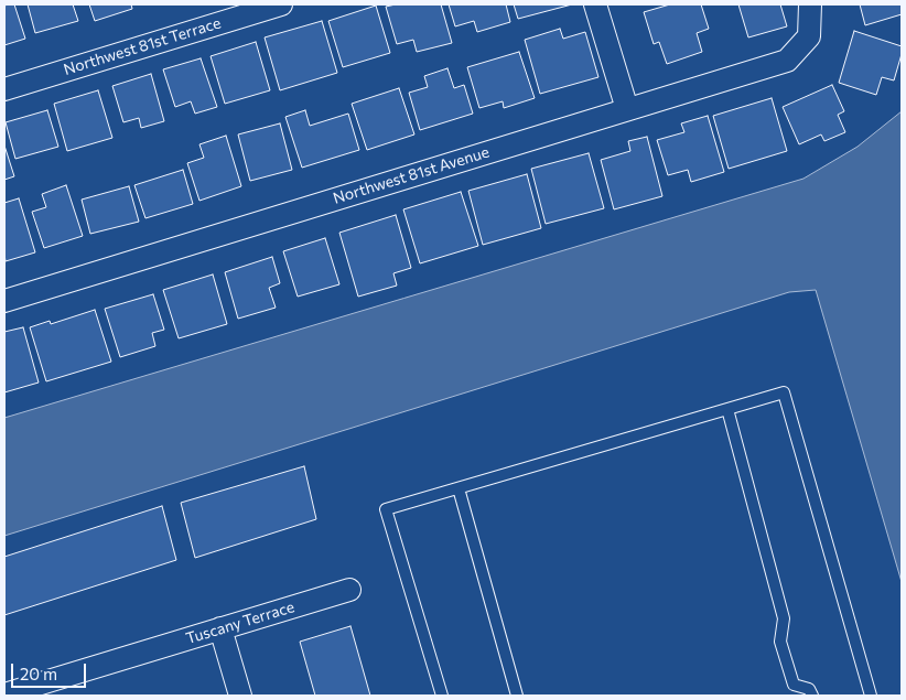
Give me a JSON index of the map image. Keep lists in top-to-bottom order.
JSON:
{
  "streets": {
    "street": ["Northwest 81st Terrace", "Northwest 81st Avenue", "Tuscany Terrace"]
  },
  "scale_bar": "20 m"
}
